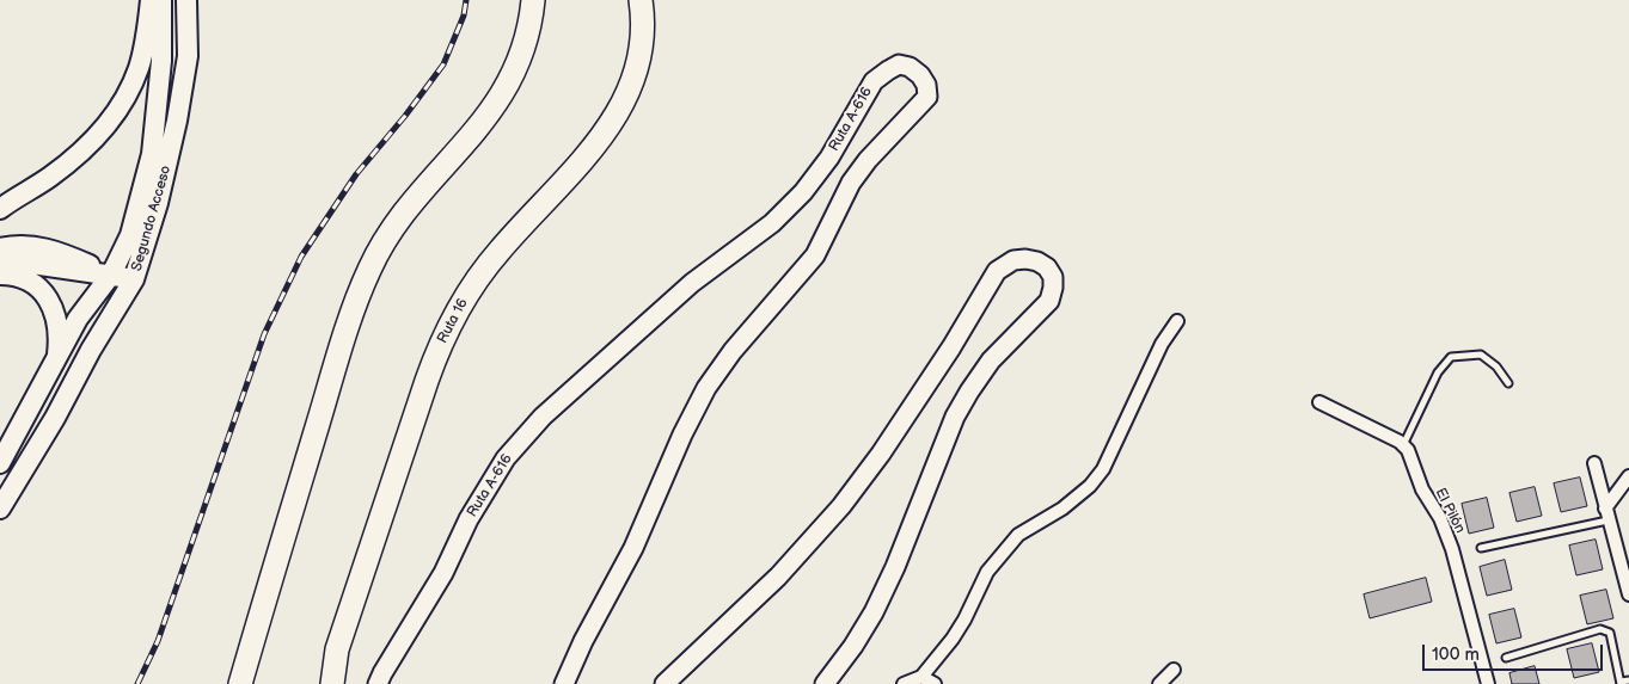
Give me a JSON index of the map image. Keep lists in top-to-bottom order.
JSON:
{
  "streets": {
    "highway": ["Ruta 16"],
    "main road": ["Ruta A-616", "Segundo Acceso"],
    "street": ["El Pilón"]
  },
  "scale_bar": "100 m"
}
